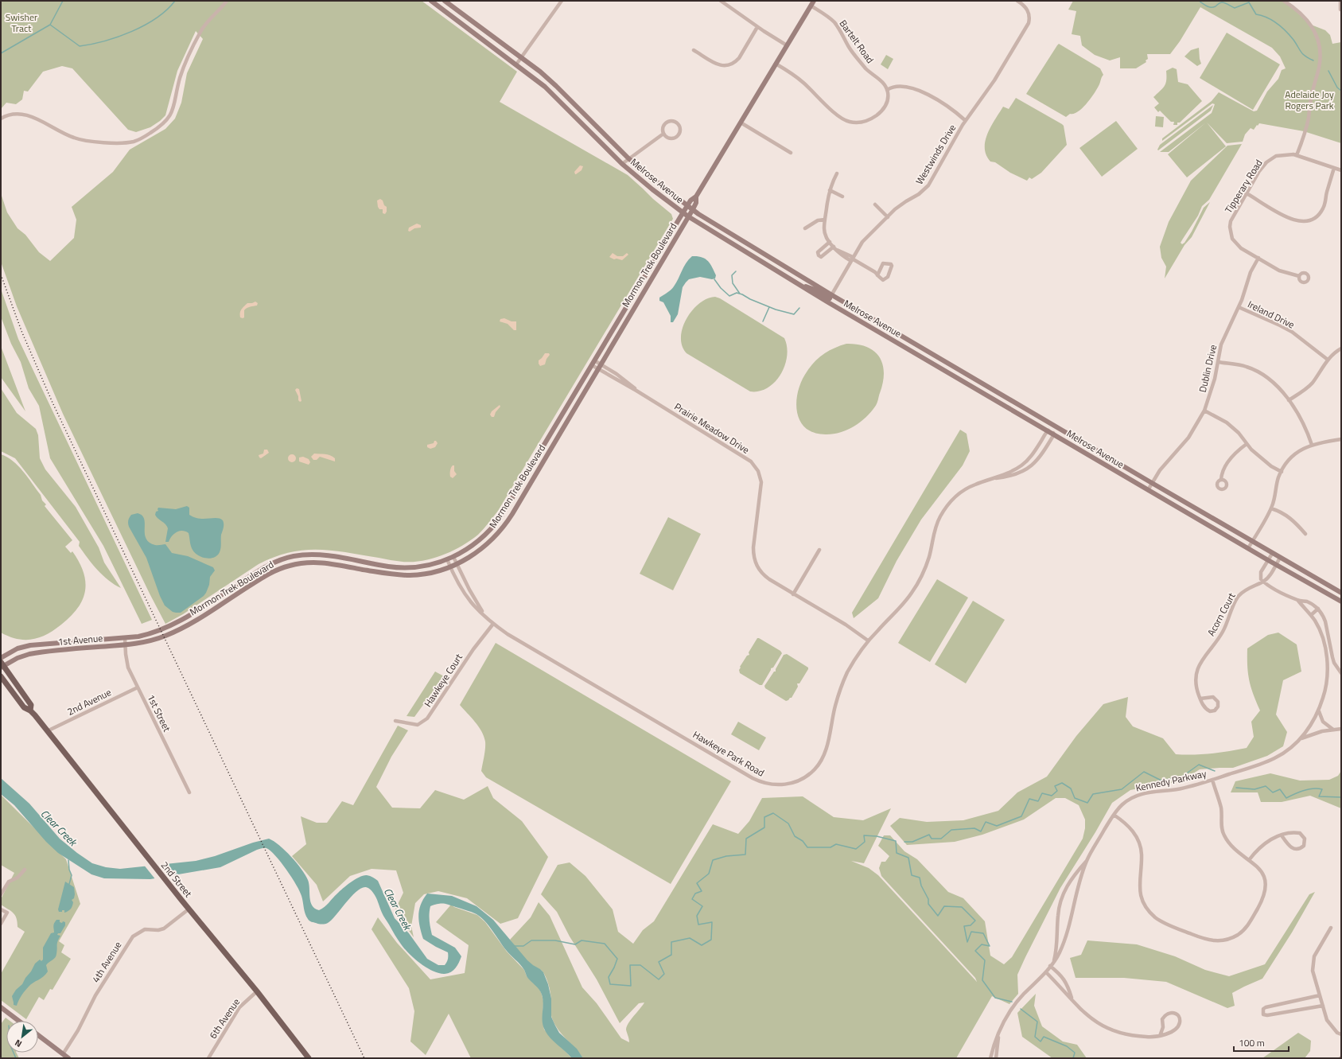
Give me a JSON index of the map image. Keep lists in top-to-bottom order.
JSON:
{
  "streets": {
    "main road": [
      "Melrose Avenue",
      "Mormon Trek Boulevard",
      "1st Avenue",
      "2nd Street"
    ],
    "street": [
      "Bartelt Road",
      "Westwinds Drive",
      "Tipperary Road",
      "Ireland Drive",
      "Dublin Drive",
      "Prairie Meadow Drive",
      "Acorn Court",
      "Hawkeye Court",
      "2nd Avenue",
      "1st Street",
      "Hawkeye Park Road",
      "Kennedy Parkway",
      "4th Avenue",
      "6th Avenue"
    ]
  },
  "crossings": [
    ["Bartelt Road", "Mormon Trek Boulevard"],
    ["Westwinds Drive", "Melrose Avenue"],
    ["Melrose Avenue", "Mormon Trek Boulevard"],
    ["Melrose Avenue", "Dublin Drive"],
    ["Melrose Avenue", "Hawkeye Park Road"],
    ["Tipperary Road", "Dublin Drive"],
    ["Mormon Trek Boulevard", "Prairie Meadow Drive"],
    ["Mormon Trek Boulevard", "1st Avenue"],
    ["Mormon Trek Boulevard", "Hawkeye Park Road"],
    ["Ireland Drive", "Dublin Drive"],
    ["Prairie Meadow Drive", "Hawkeye Park Road"],
    ["Acorn Court", "Kennedy Parkway"],
    ["1st Avenue", "1st Street"],
    ["1st Avenue", "2nd Street"],
    ["Hawkeye Court", "Hawkeye Park Road"],
    ["2nd Avenue", "1st Street"],
    ["2nd Avenue", "2nd Street"],
    ["2nd Street", "4th Avenue"],
    ["2nd Street", "6th Avenue"]
  ],
  "water": ["Clear Creek"],
  "parks": ["Swisher Tract", "Adelaide Joy Rogers Park"],
  "scale_bar": "100 m",
  "north": "bottom left"
}
